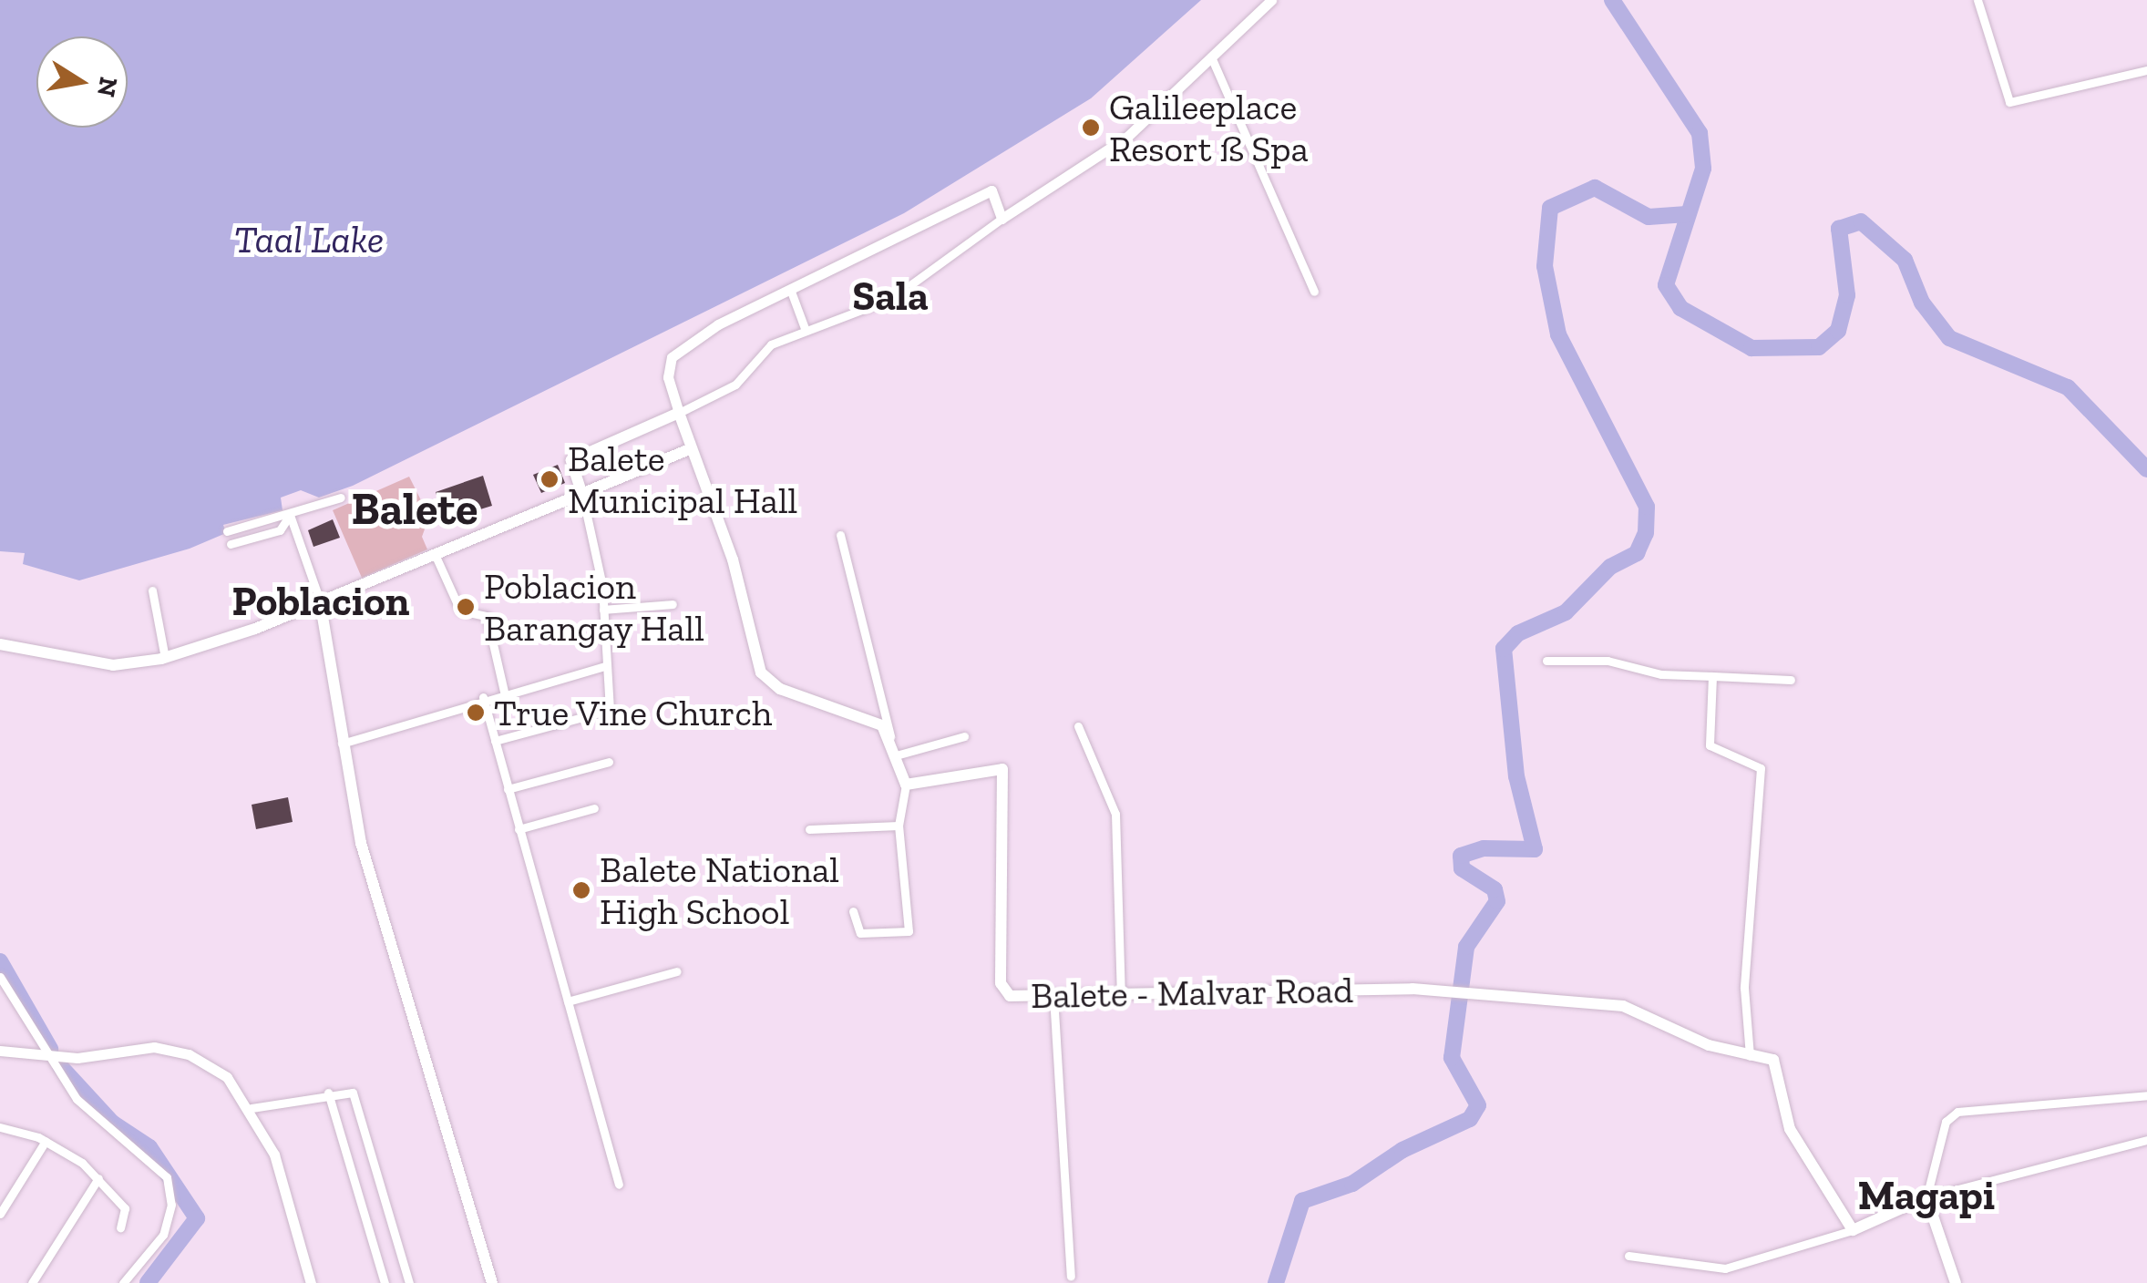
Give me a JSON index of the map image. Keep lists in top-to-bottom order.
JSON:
{
  "streets": {
    "main road": ["Balete - Malvar Road"]
  },
  "districts": [
    "Sala",
    "Balete",
    "Poblacion",
    "Magapi"
  ],
  "water": ["Taal Lake"],
  "places": [
    "Galileeplace Resort ß Spa",
    "Balete Municipal Hall",
    "Poblacion Barangay Hall",
    "True Vine Church",
    "Balete National High School"
  ],
  "north": "right"
}
